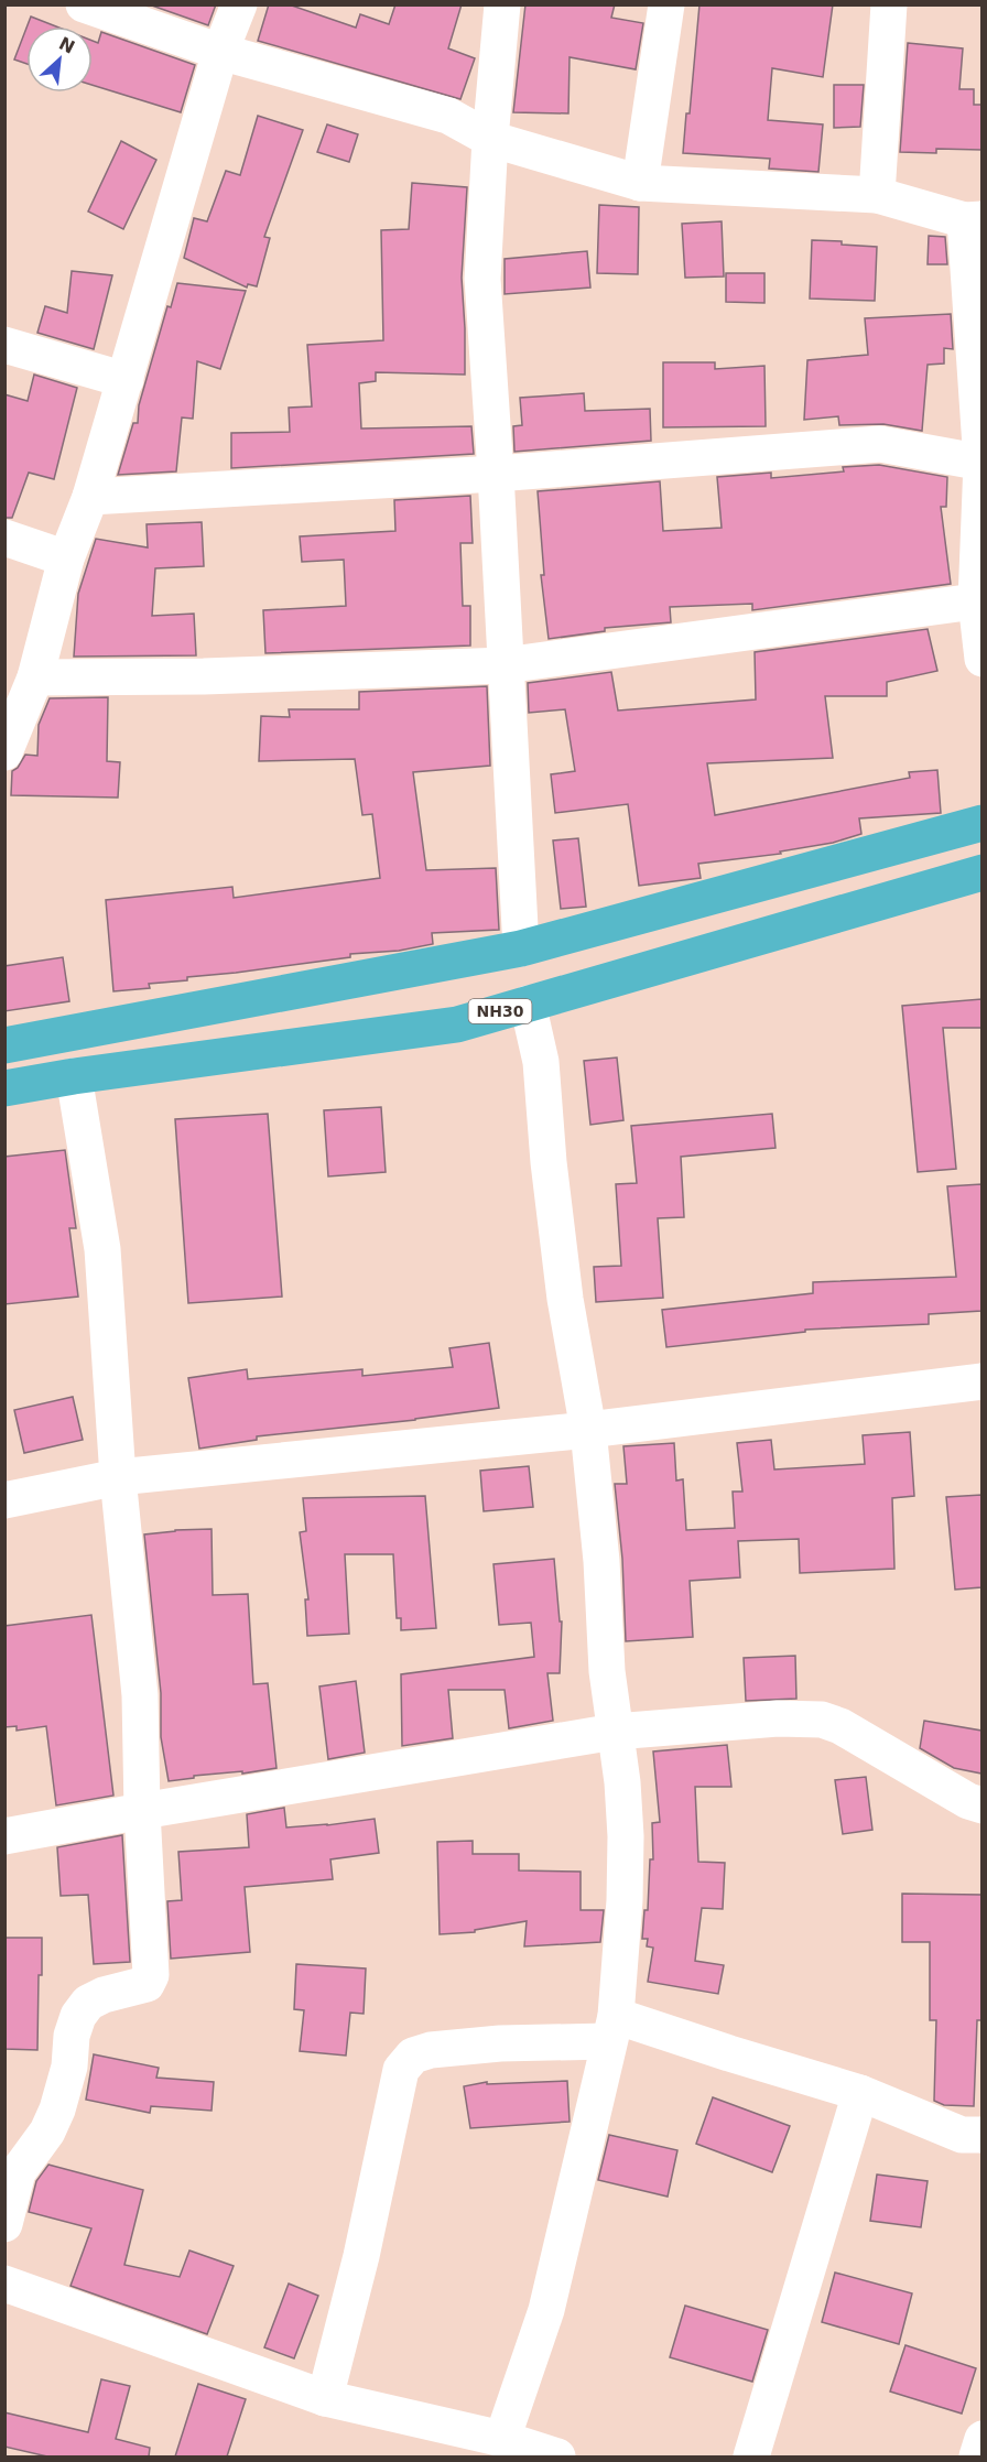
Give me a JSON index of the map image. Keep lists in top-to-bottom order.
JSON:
{
  "streets": {
    "highway": ["NH30"]
  },
  "north": "top right"
}
